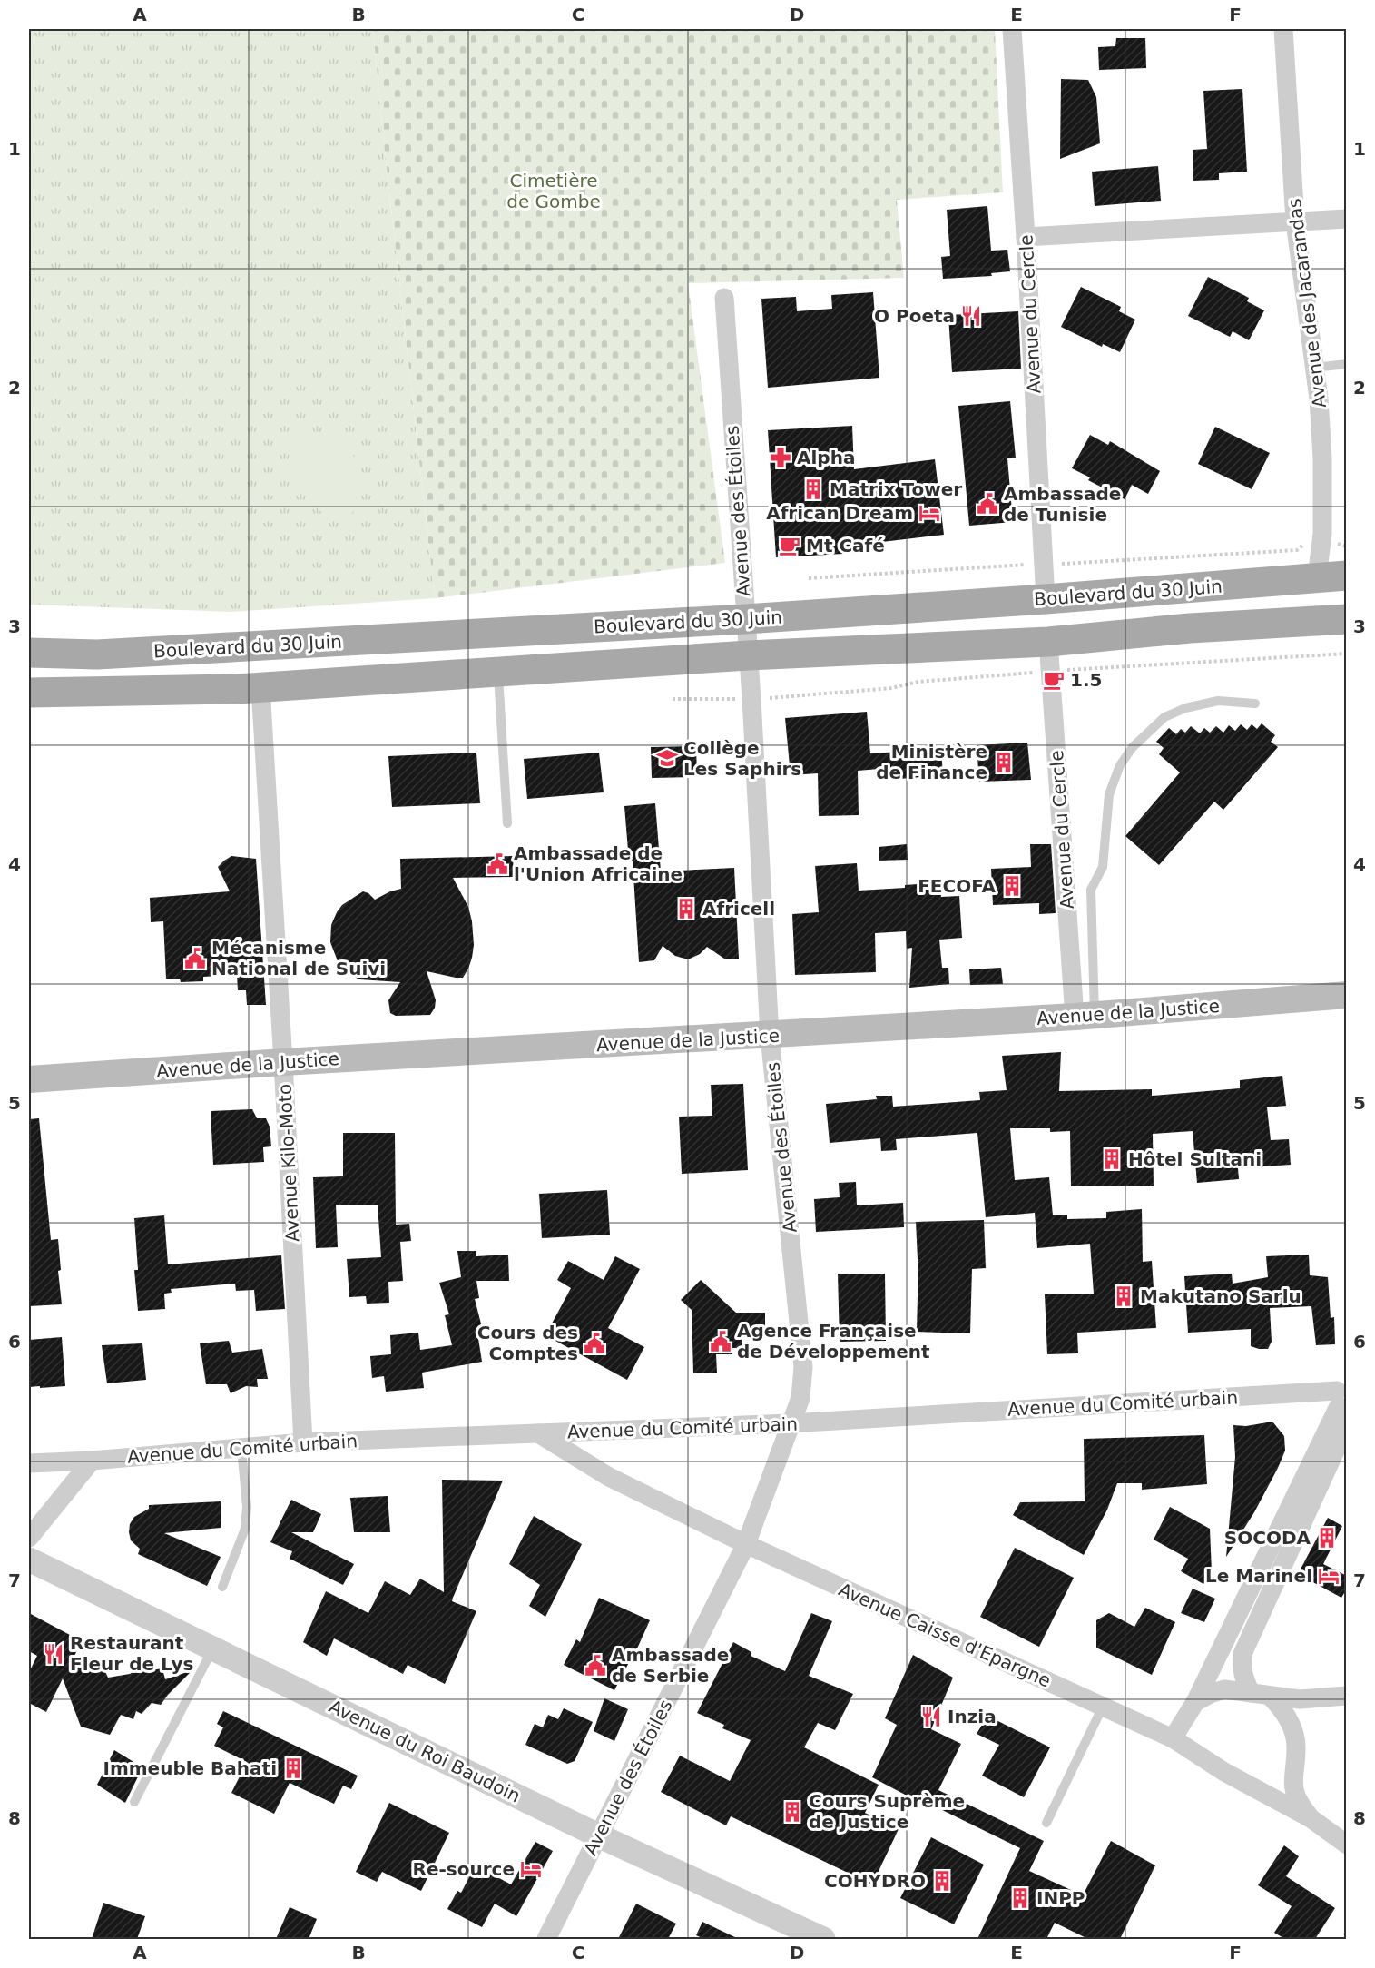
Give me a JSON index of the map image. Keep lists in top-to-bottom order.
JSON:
{
  "streets": {
    "main road": ["Boulevard du 30 Juin", "Avenue de la Justice"],
    "street": [
      "Avenue des Jacarandas",
      "Avenue du Cercle",
      "Avenue des Étoiles",
      "Avenue Kilo-Moto",
      "Avenue du Comité urbain",
      "Avenue Caisse d'Epargne",
      "Avenue du Roi Baudoin"
    ]
  },
  "crossings": [
    ["Avenue des Jacarandas", "Boulevard du 30 Juin"],
    ["Avenue du Cercle", "Boulevard du 30 Juin"],
    ["Avenue du Cercle", "Avenue de la Justice"],
    ["Avenue des Étoiles", "Boulevard du 30 Juin"],
    ["Avenue des Étoiles", "Avenue de la Justice"],
    ["Avenue des Étoiles", "Avenue du Comité urbain"],
    ["Avenue des Étoiles", "Avenue Caisse d'Epargne"],
    ["Avenue des Étoiles", "Avenue du Roi Baudoin"],
    ["Boulevard du 30 Juin", "Avenue Kilo-Moto"],
    ["Avenue de la Justice", "Avenue Kilo-Moto"],
    ["Avenue Kilo-Moto", "Avenue du Comité urbain"],
    ["Avenue du Comité urbain", "Avenue Caisse d'Epargne"]
  ],
  "parks": ["Cimetière de Gombe"],
  "places": {
    "restaurant": ["O Poeta", "Restaurant Fleur de Lys", "Inzia"],
    "pharmacy": ["Alpha"],
    "building": [
      "Matrix Tower",
      "Ministère de Finance",
      "FECOFA",
      "Africell",
      "Hôtel Sultani",
      "Makutano Sarlu",
      "SOCODA",
      "Immeuble Bahati",
      "Cours Suprème de Justice",
      "COHYDRO",
      "INPP"
    ],
    "public building": [
      "Ambassade de Tunisie",
      "Ambassade de l'Union Africaine",
      "Mécanisme National de Suivi",
      "Agence Française de Développement",
      "Cours des Comptes",
      "Ambassade de Serbie"
    ],
    "hotel": ["African Dream", "Le Marinel", "Re-source"],
    "cafe": ["Mt Café", "1.5"],
    "school or university": ["Collège Les Saphirs"]
  },
  "grid": {
    "columns": [
      "A",
      "B",
      "C",
      "D",
      "E",
      "F"
    ],
    "rows": [
      "1",
      "2",
      "3",
      "4",
      "5",
      "6",
      "7",
      "8"
    ]
  }
}
